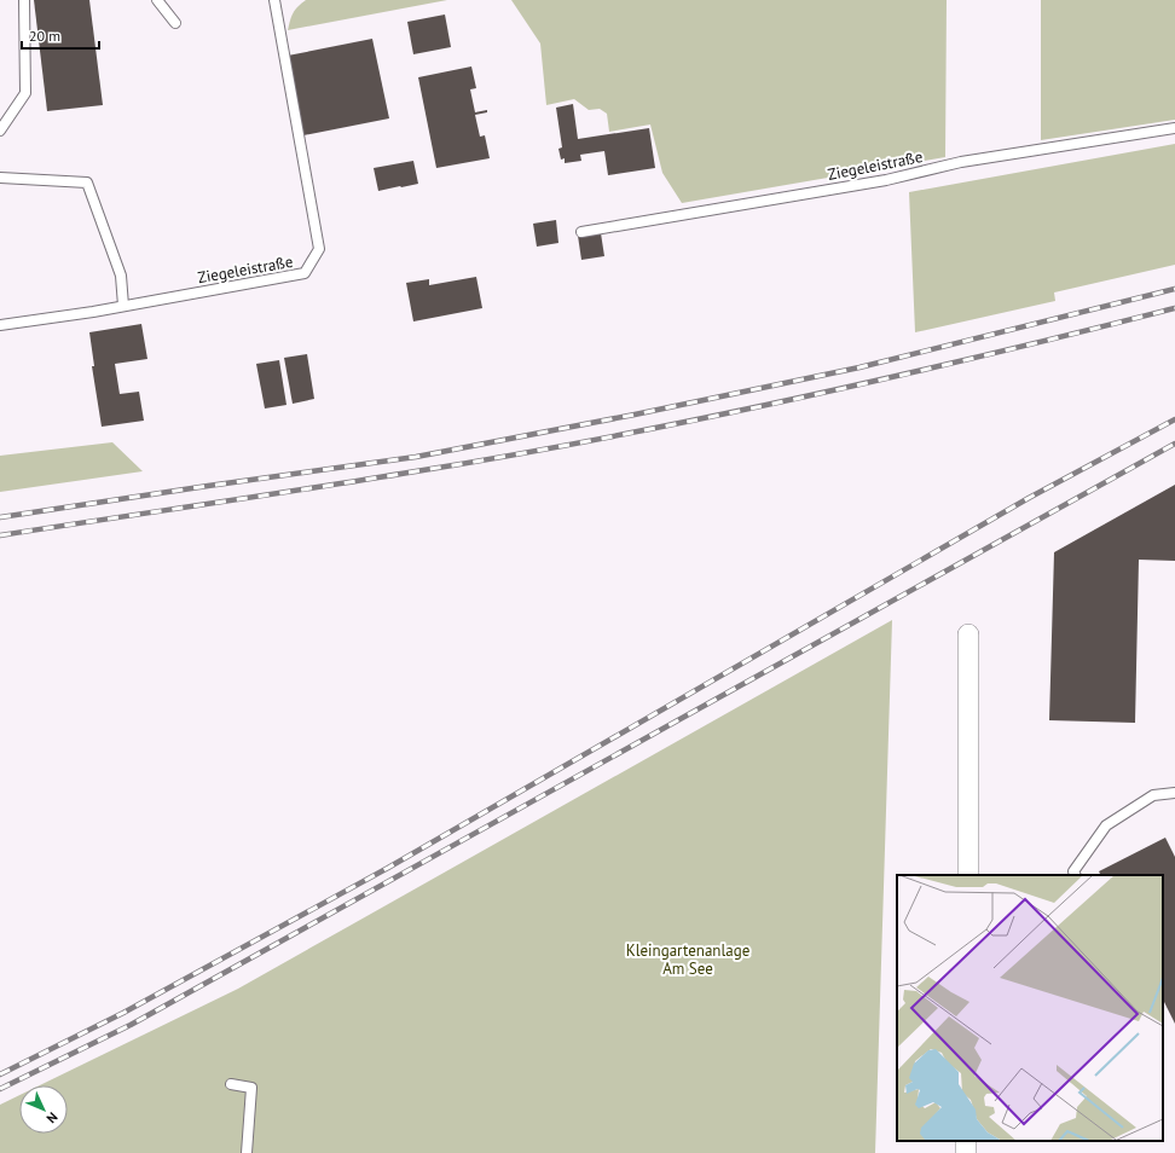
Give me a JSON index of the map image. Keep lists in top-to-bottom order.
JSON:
{
  "streets": {
    "lane": ["Ziegeleistraße"]
  },
  "parks": ["Kleingartenanlage Am See"],
  "scale_bar": "20 m",
  "north": "bottom right"
}
